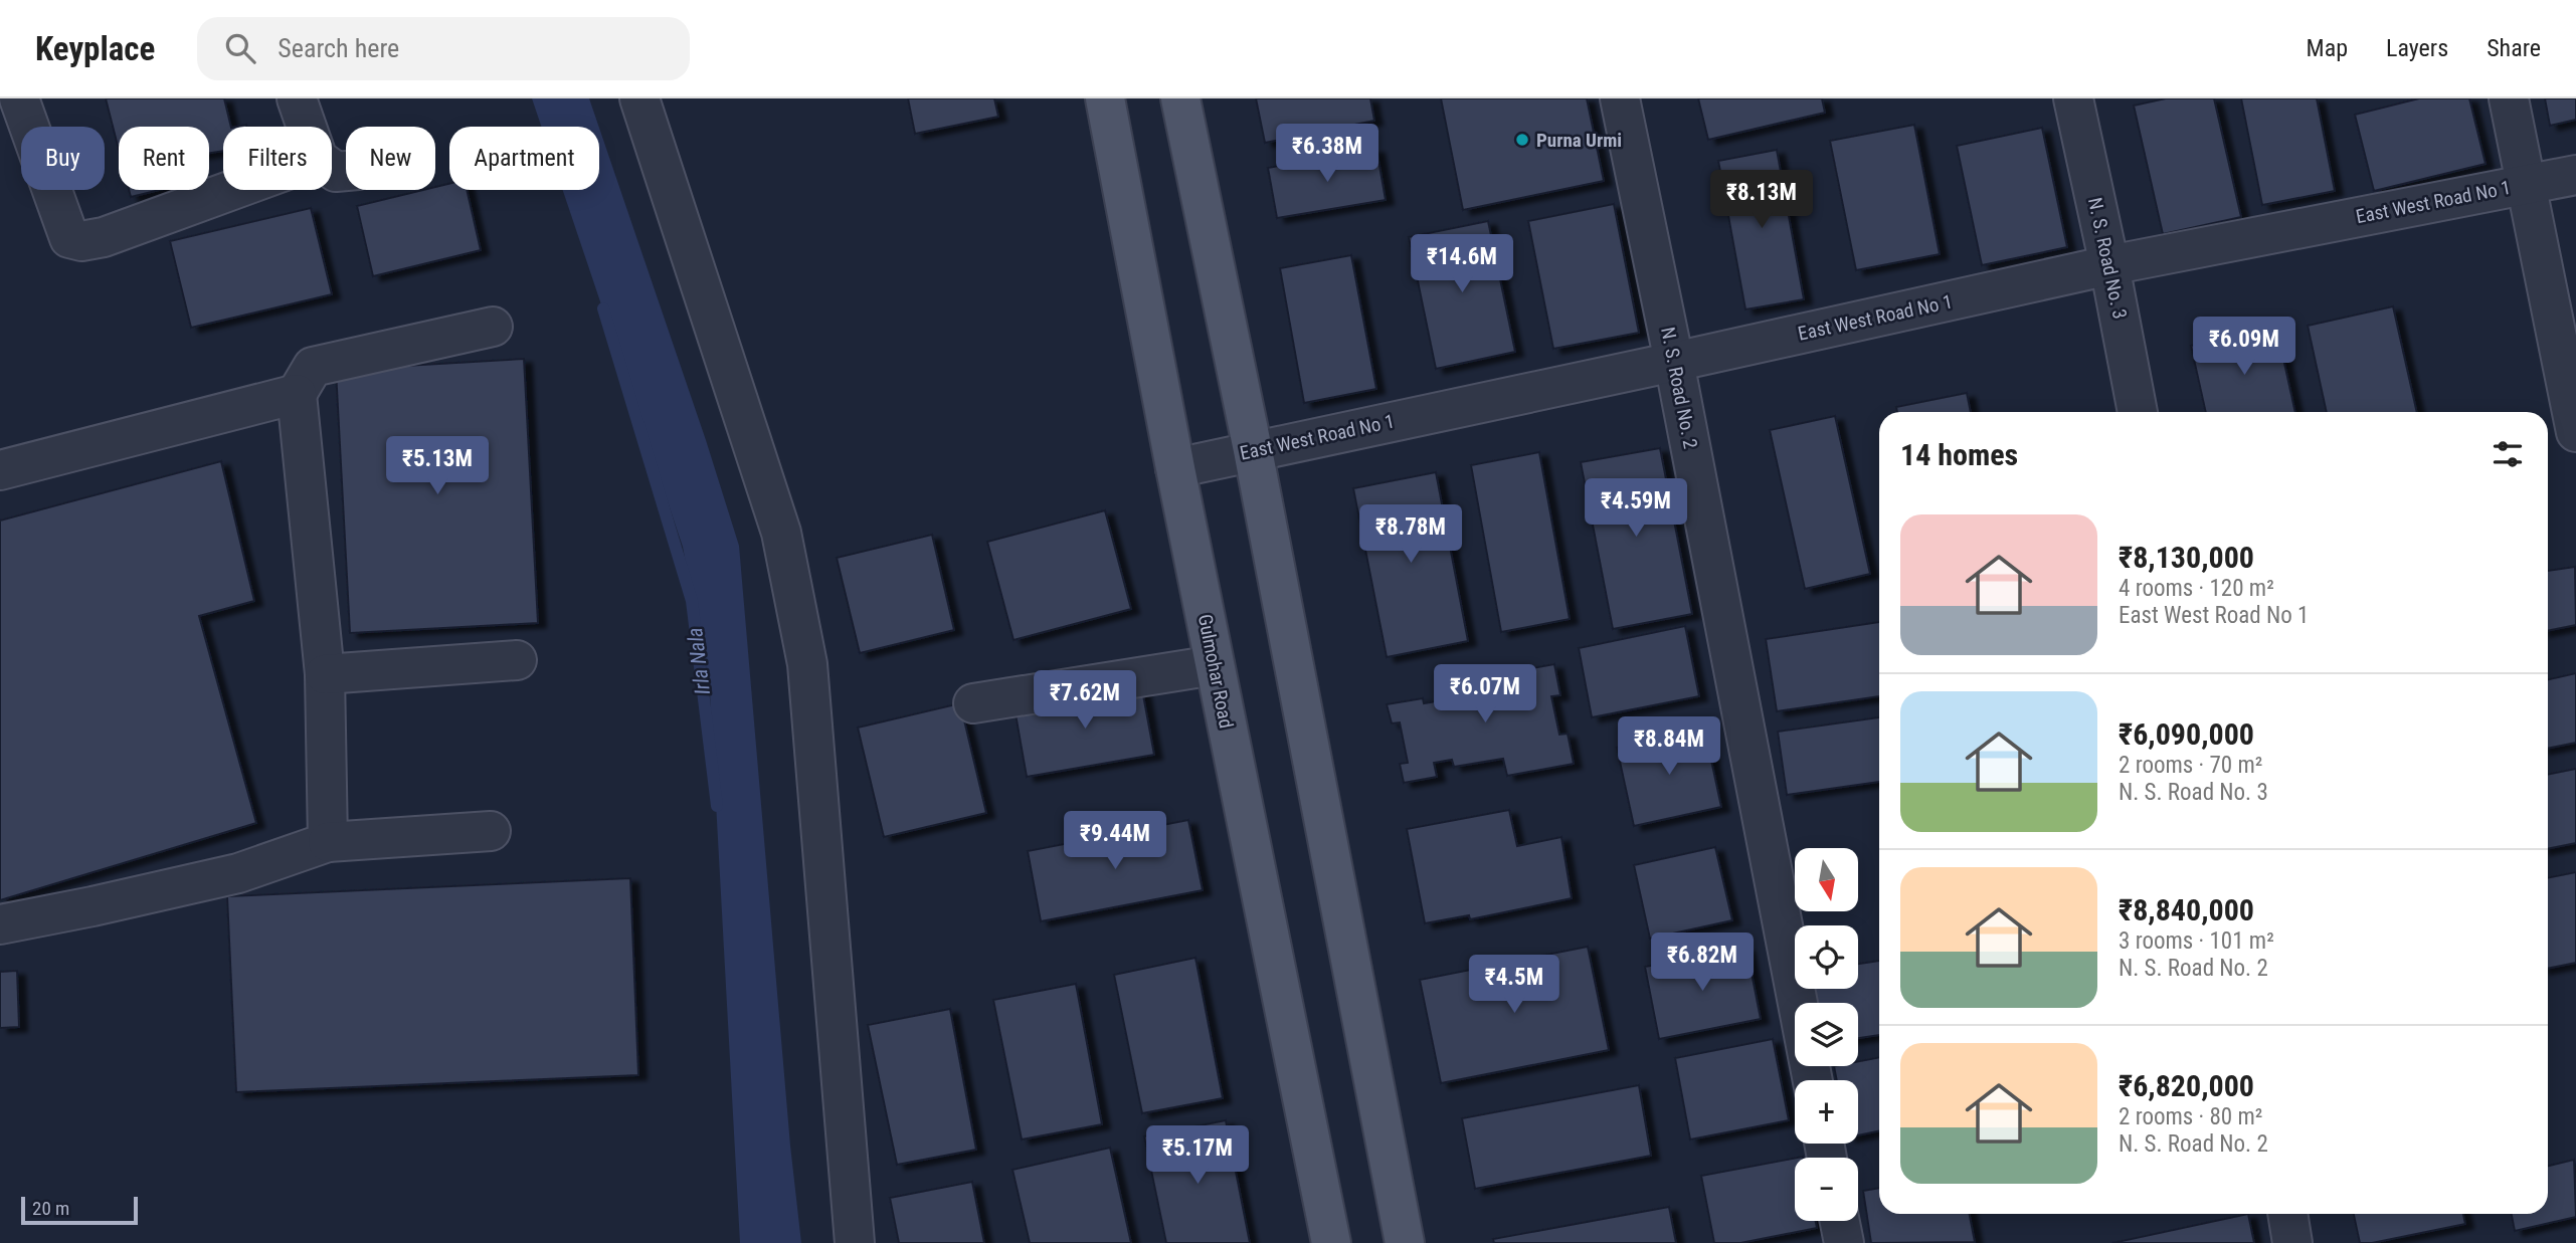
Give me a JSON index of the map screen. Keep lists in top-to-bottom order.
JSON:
{
  "streets": {
    "main road": ["Gulmohar Road"],
    "street": ["East West Road No 1", "N. S. Road No. 3", "N. S. Road No. 2"]
  },
  "crossings": [
    ["East West Road No 1", "N. S. Road No. 3"],
    ["East West Road No 1", "N. S. Road No. 2"],
    ["East West Road No 1", "Gulmohar Road"]
  ],
  "water": ["Irla Nala"],
  "places": ["Purna Urmi"],
  "scale_bar": "20 m",
  "north": "bottom",
  "page": {
    "header": "Keyplace",
    "search": "Search here",
    "nav": ["Map", "Layers", "Share"],
    "price": [
      "₹6.38M",
      "₹8.13M",
      "₹14.6M",
      "₹6.09M",
      "₹5.13M",
      "₹4.59M",
      "₹8.78M",
      "₹6.07M",
      "₹7.62M",
      "₹8.84M",
      "₹9.44M",
      "₹6.82M",
      "₹4.5M",
      "₹5.17M"
    ],
    "chip": [
      "Buy",
      "Rent",
      "Filters",
      "New",
      "Apartment"
    ],
    "heading": "14 homes",
    "list": [
      {
        "name": "₹8,130,000",
        "note": "4 rooms · 120 m² · East West Road No 1"
      },
      {
        "name": "₹6,090,000",
        "note": "2 rooms · 70 m² · N. S. Road No. 3"
      },
      {
        "name": "₹8,840,000",
        "note": "3 rooms · 101 m² · N. S. Road No. 2"
      },
      {
        "name": "₹6,820,000",
        "note": "2 rooms · 80 m² · N. S. Road No. 2"
      }
    ],
    "map_buttons": ["+", "−"],
    "scale": "20 m"
  }
}
